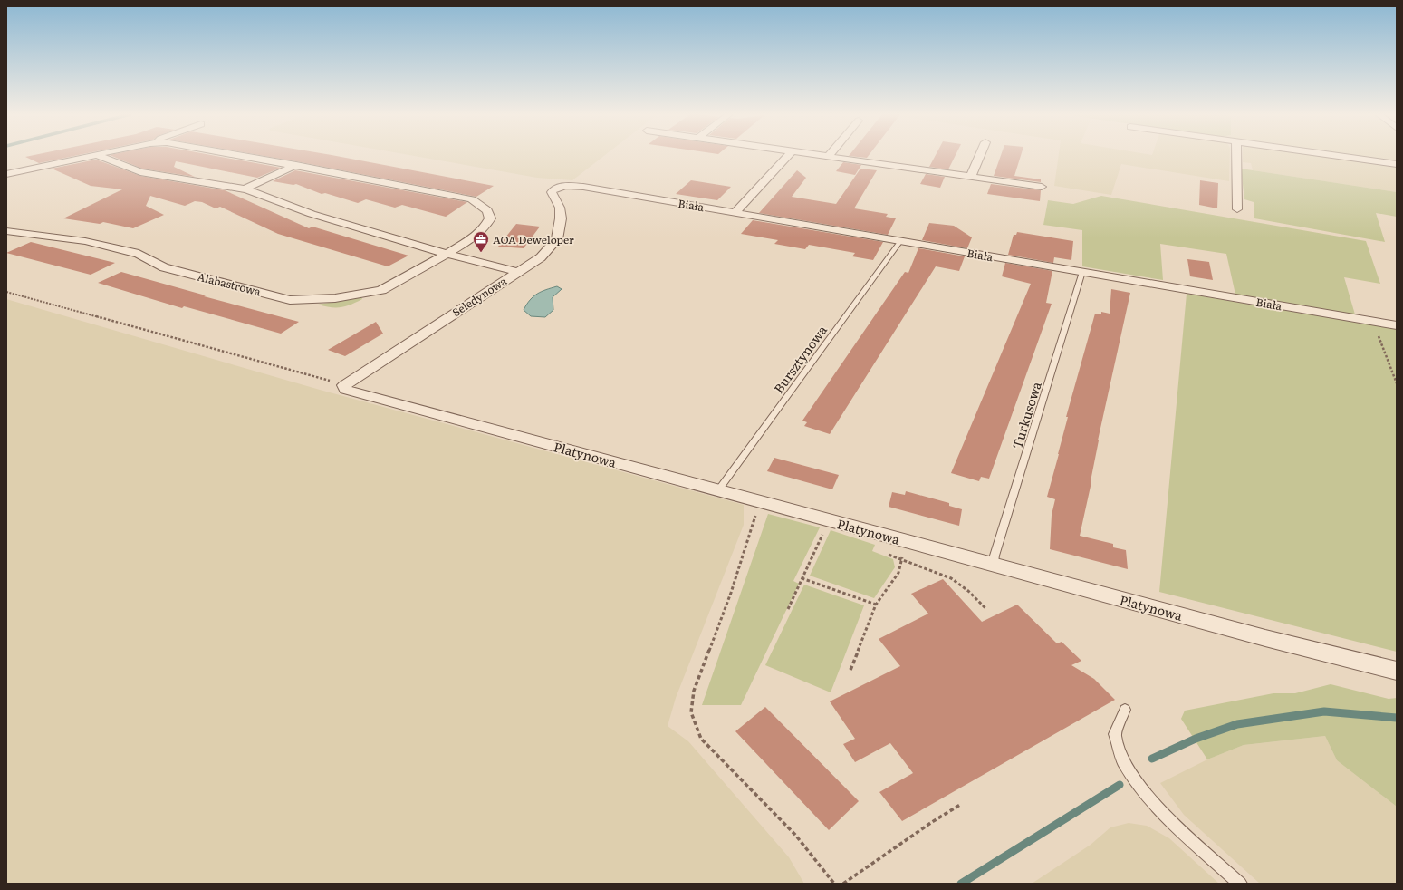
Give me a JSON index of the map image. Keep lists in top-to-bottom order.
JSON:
{
  "streets": {
    "street": [
      "Biała",
      "Alabastrowa",
      "Seledynowa",
      "Platynowa"
    ],
    "lane": ["Bursztynowa", "Turkusowa"]
  },
  "crossings": [
    ["Biała", "Seledynowa"],
    ["Biała", "Bursztynowa"],
    ["Biała", "Turkusowa"],
    ["Seledynowa", "Platynowa"],
    ["Bursztynowa", "Platynowa"],
    ["Turkusowa", "Platynowa"]
  ],
  "places": {
    "office": ["AOA Deweloper"]
  }
}
